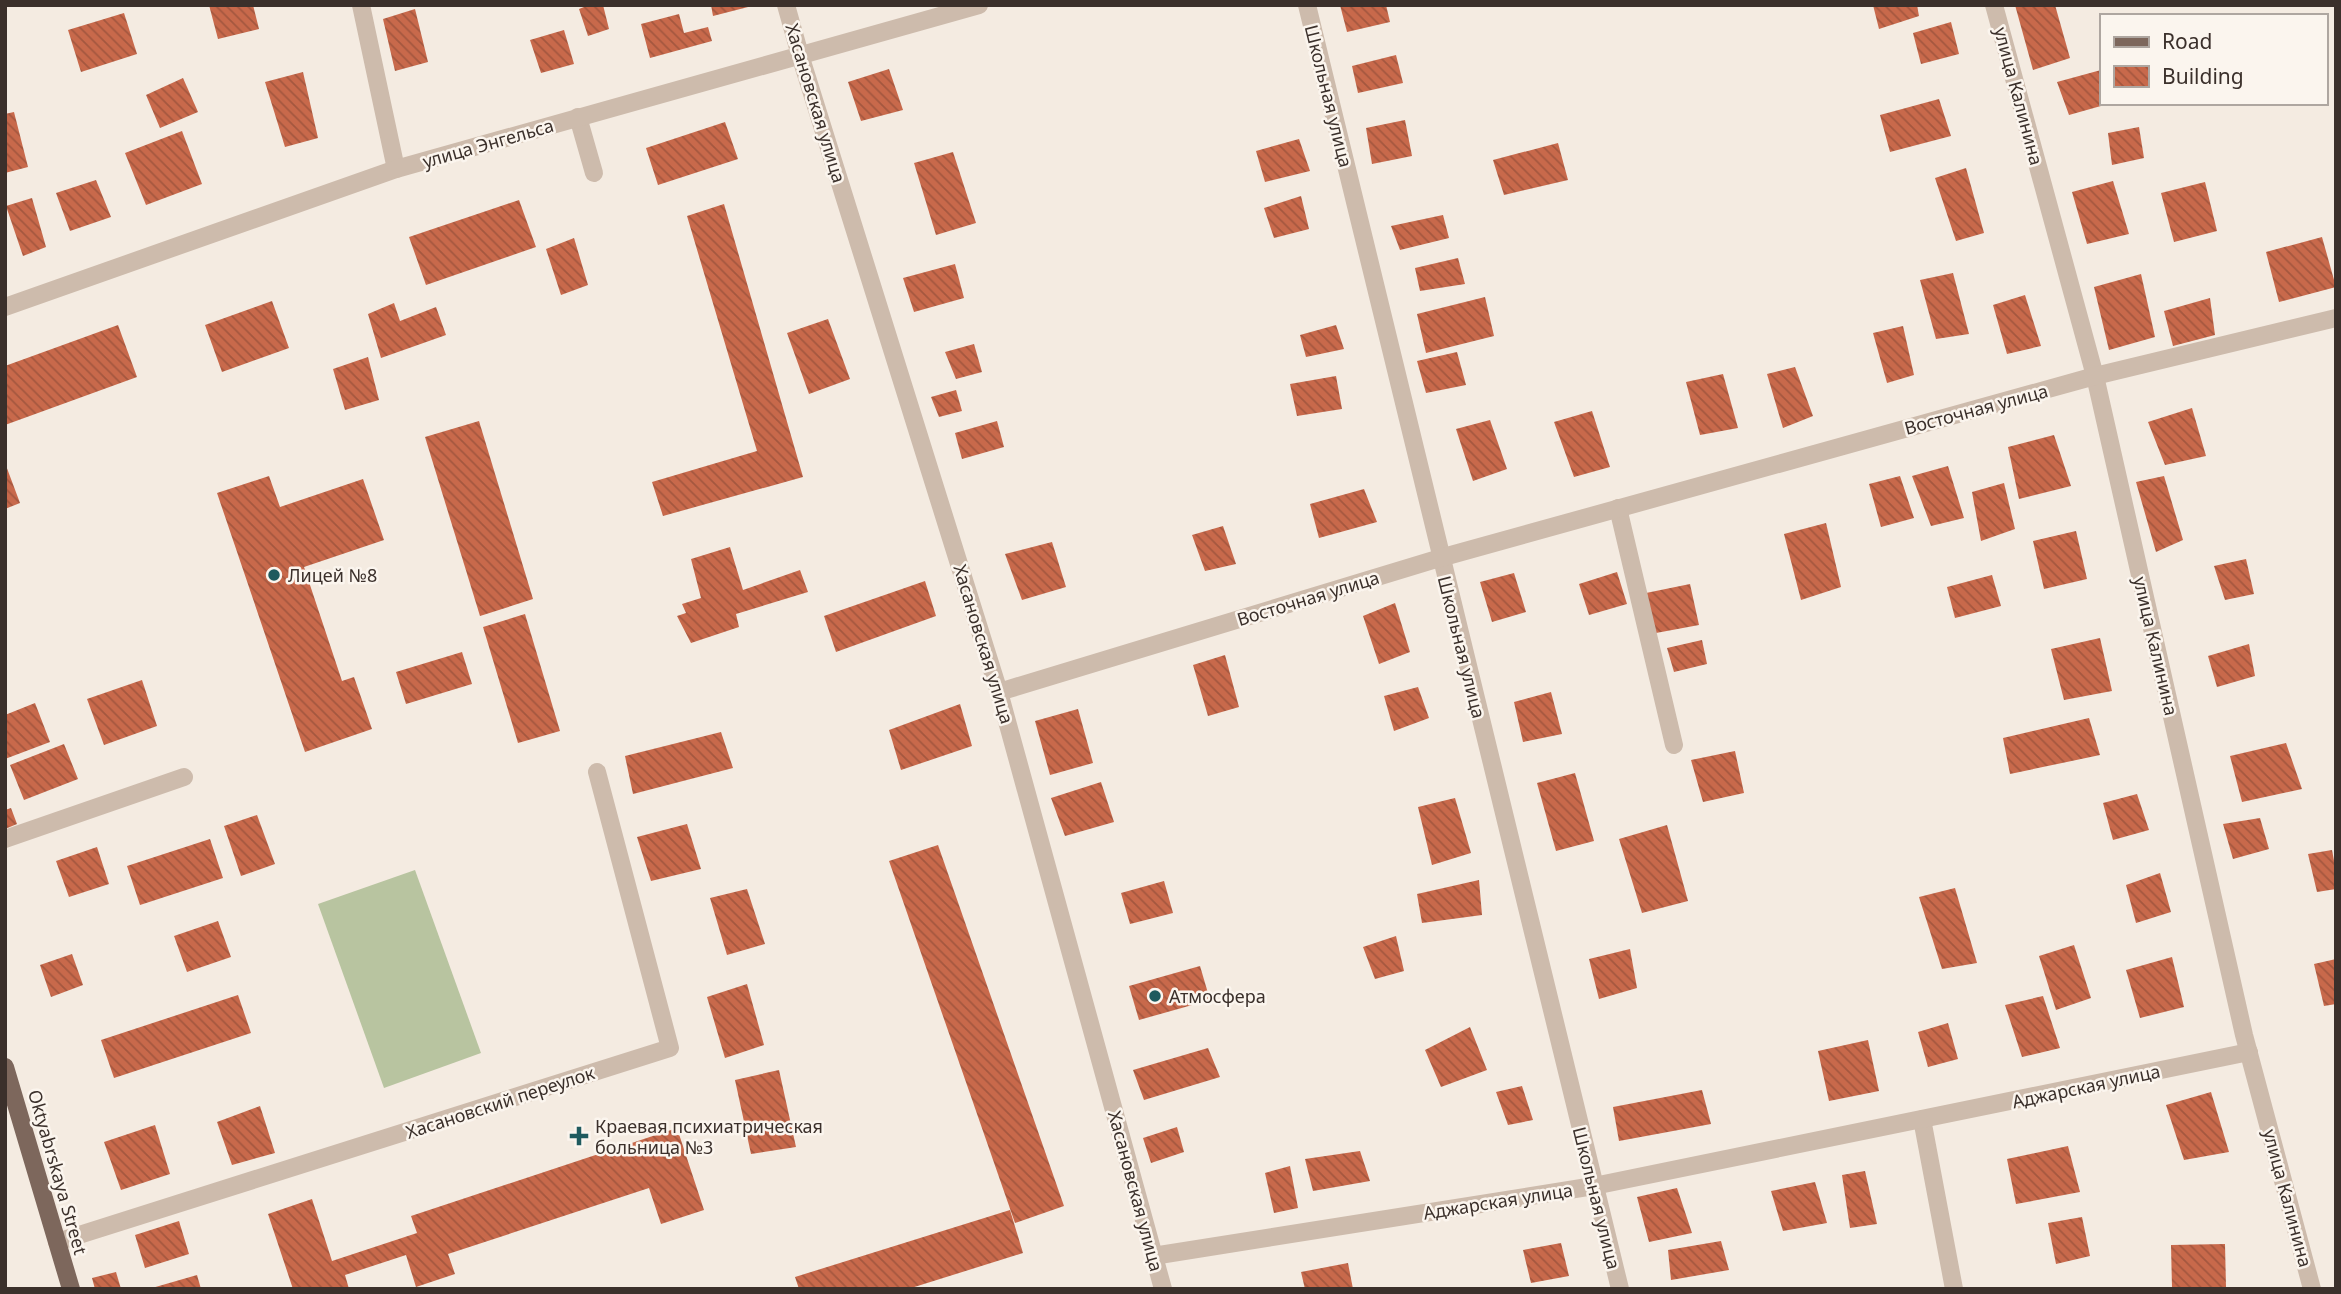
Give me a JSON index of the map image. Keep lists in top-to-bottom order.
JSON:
{
  "streets": {
    "main road": ["Oktyabrskaya Street"],
    "street": [
      "Школьная улица",
      "улица Калинина",
      "Хасановская улица",
      "улица Энгельса",
      "Восточная улица",
      "Аджарская улица",
      "Хасановский переулок"
    ]
  },
  "crossings": [
    ["Школьная улица", "Восточная улица"],
    ["Школьная улица", "Аджарская улица"],
    ["улица Калинина", "Восточная улица"],
    ["улица Калинина", "Аджарская улица"],
    ["Хасановская улица", "улица Энгельса"],
    ["Хасановская улица", "Восточная улица"],
    ["Хасановская улица", "Аджарская улица"],
    ["Хасановский переулок", "Oktyabrskaya Street"]
  ],
  "places": {
    "other": ["Лицей №8", "Атмосфера"],
    "health": ["Краевая психиатрическая больница №3"]
  },
  "legend": ["Road", "Building"]
}
